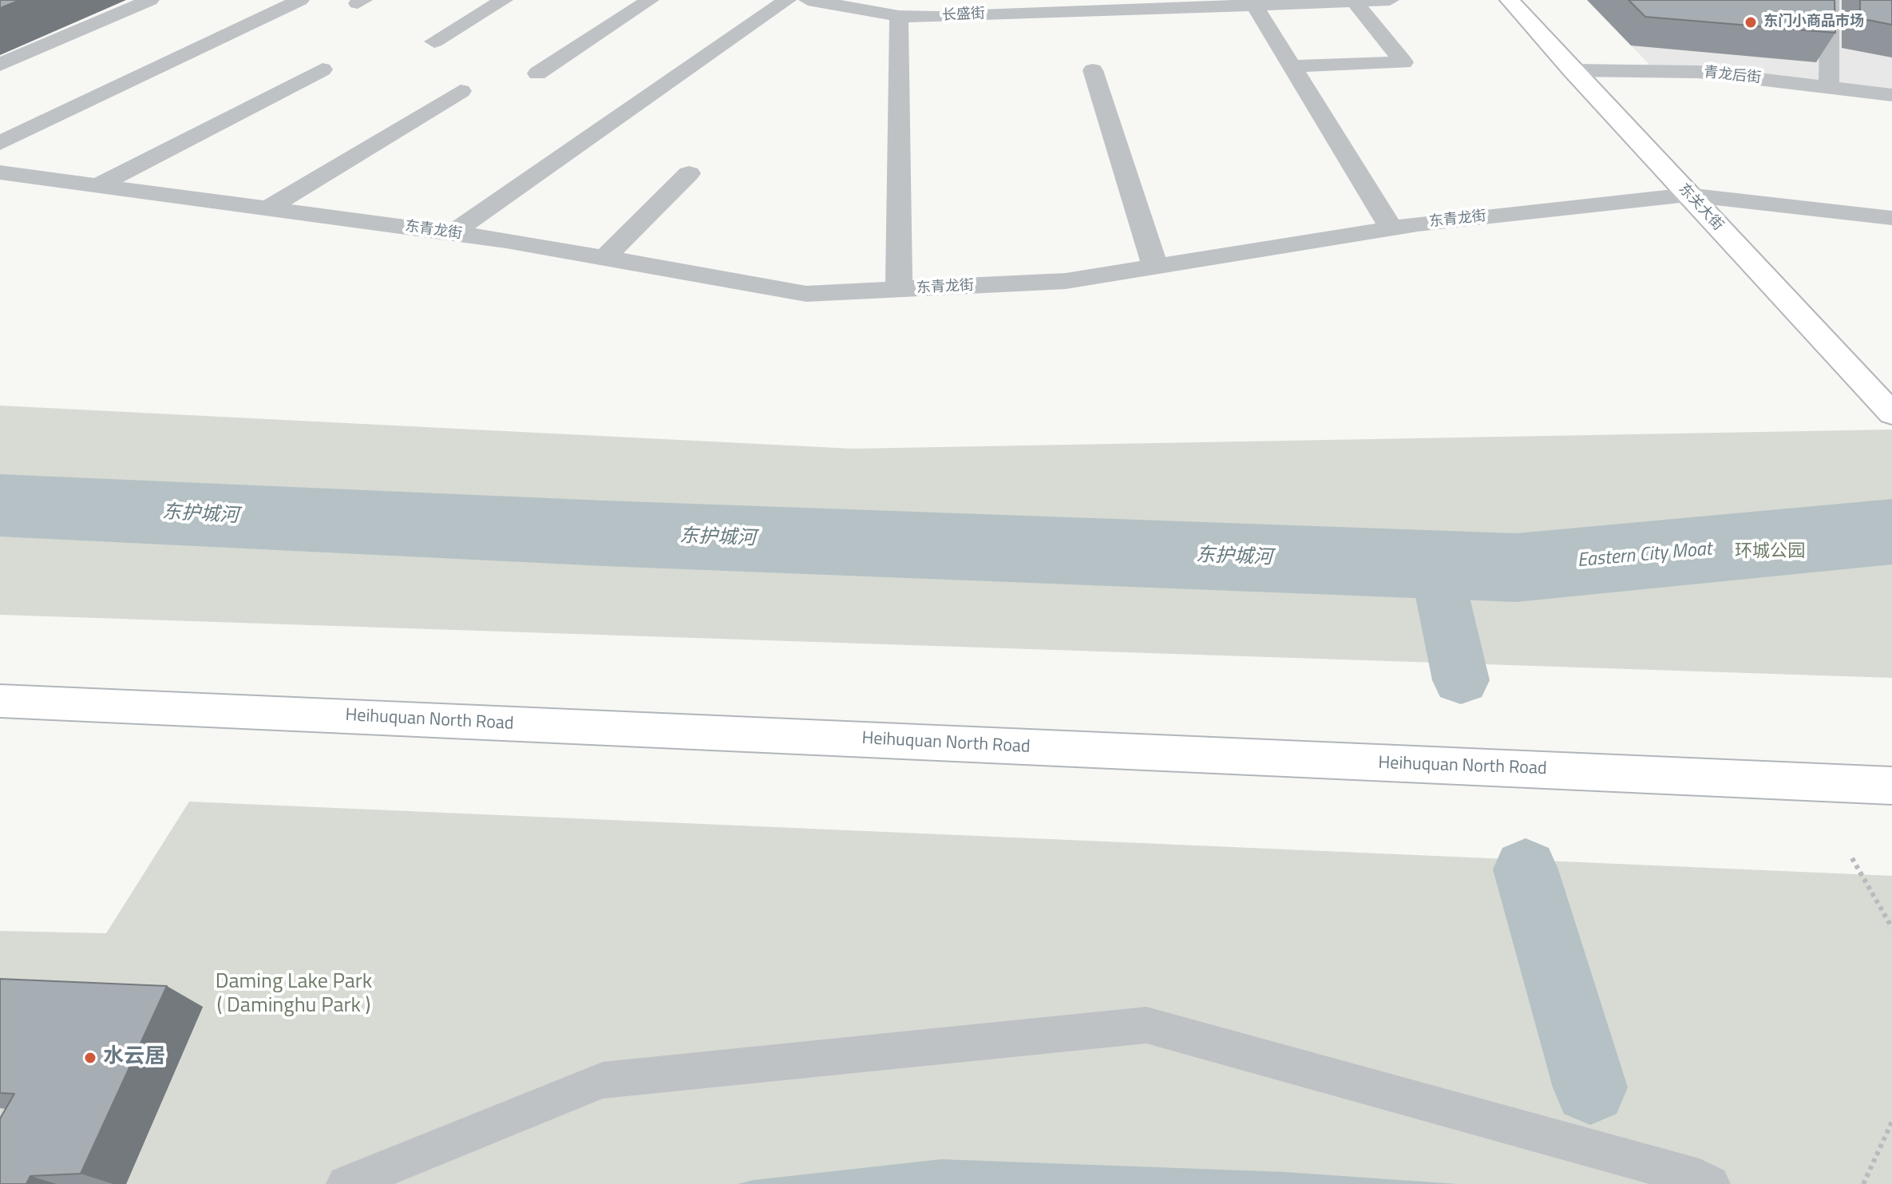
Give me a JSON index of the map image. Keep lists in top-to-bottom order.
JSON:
{
  "streets": {
    "main road": ["东关大街", "Heihuquan North Road"],
    "street": ["长盛街", "青龙后街", "东青龙街"]
  },
  "crossings": [
    ["青龙后街", "东关大街"],
    ["东关大街", "东青龙街"]
  ],
  "water": ["东护城河", "Eastern City Moat"],
  "parks": ["环城公园", "Daming Lake Park ( Daminghu Park )"],
  "places": ["东门小商品市场", "水云居"]
}
